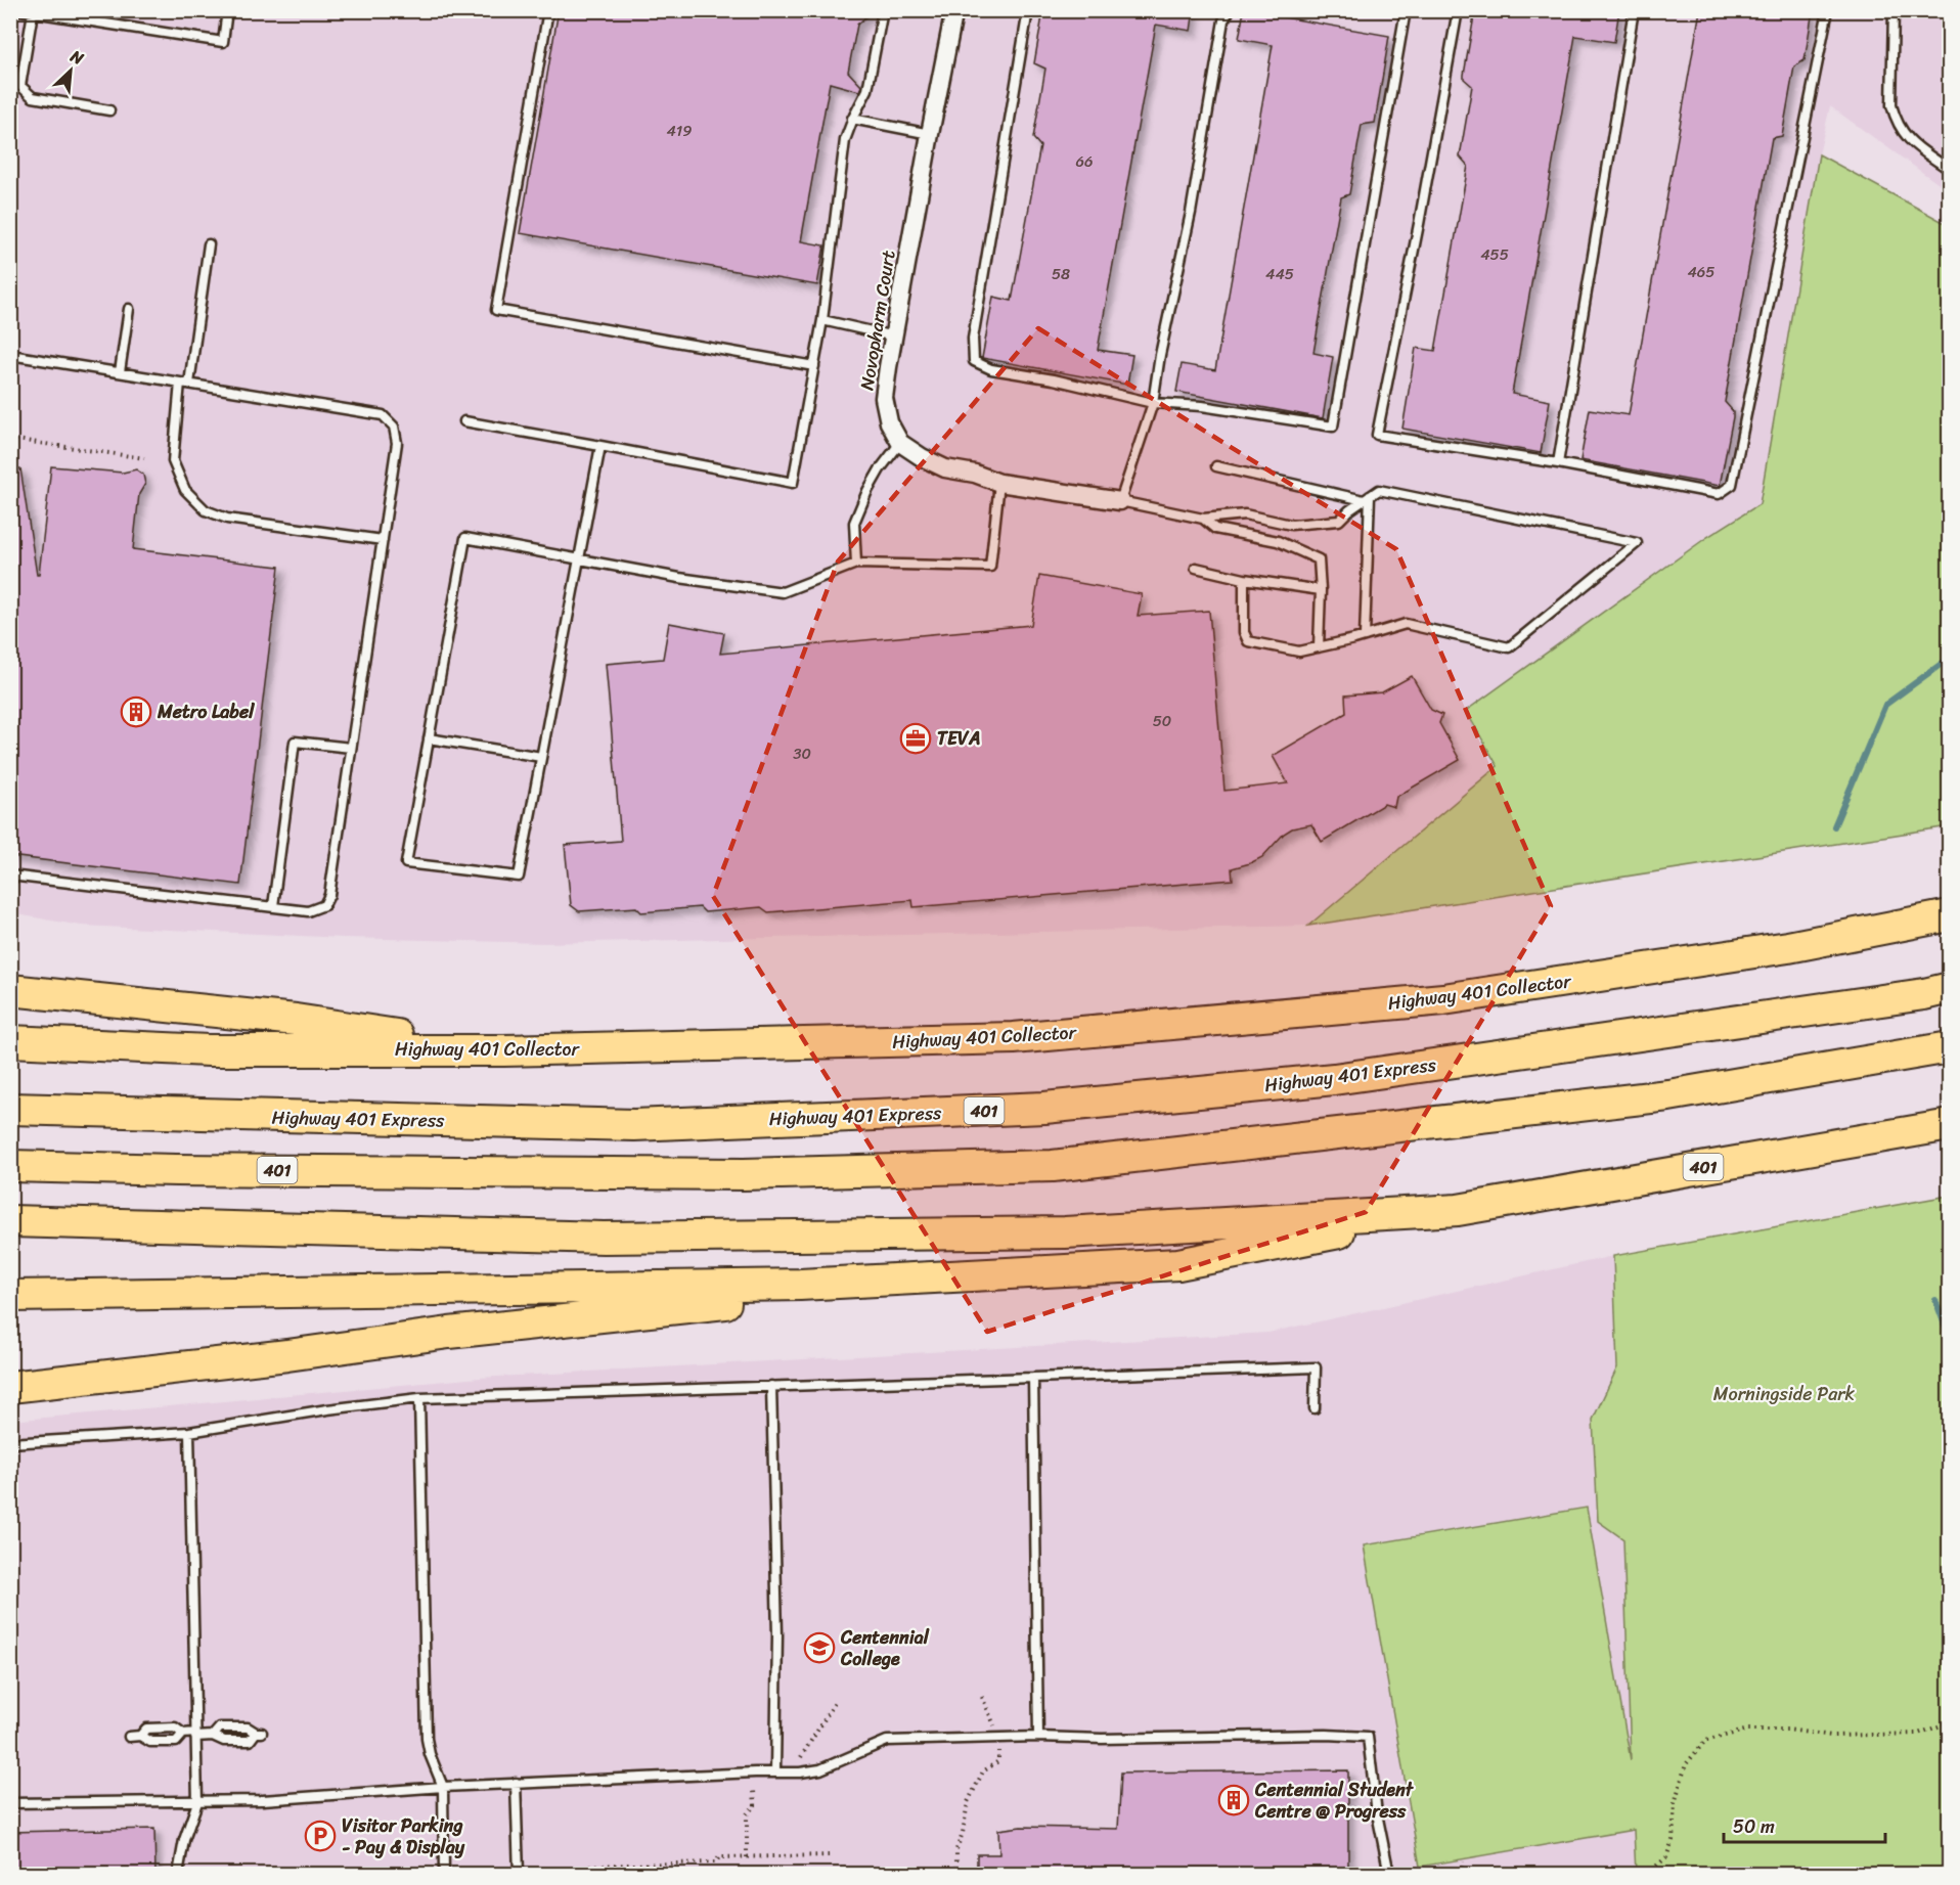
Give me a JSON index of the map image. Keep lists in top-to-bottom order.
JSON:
{
  "streets": {
    "highway": ["Highway 401 Collector", "Highway 401 Express", "401"],
    "street": ["Novopharm Court"]
  },
  "parks": ["Morningside Park"],
  "places": {
    "building": ["Metro Label", "Centennial Student Centre @ Progress"],
    "office": ["TEVA"],
    "school or university": ["Centennial College"],
    "parking": ["Visitor Parking - Pay & Display"]
  },
  "house_numbers": [
    "419",
    "66",
    "455",
    "465",
    "58",
    "445",
    "50",
    "30"
  ],
  "scale_bar": "50 m",
  "north": "top right"
}
